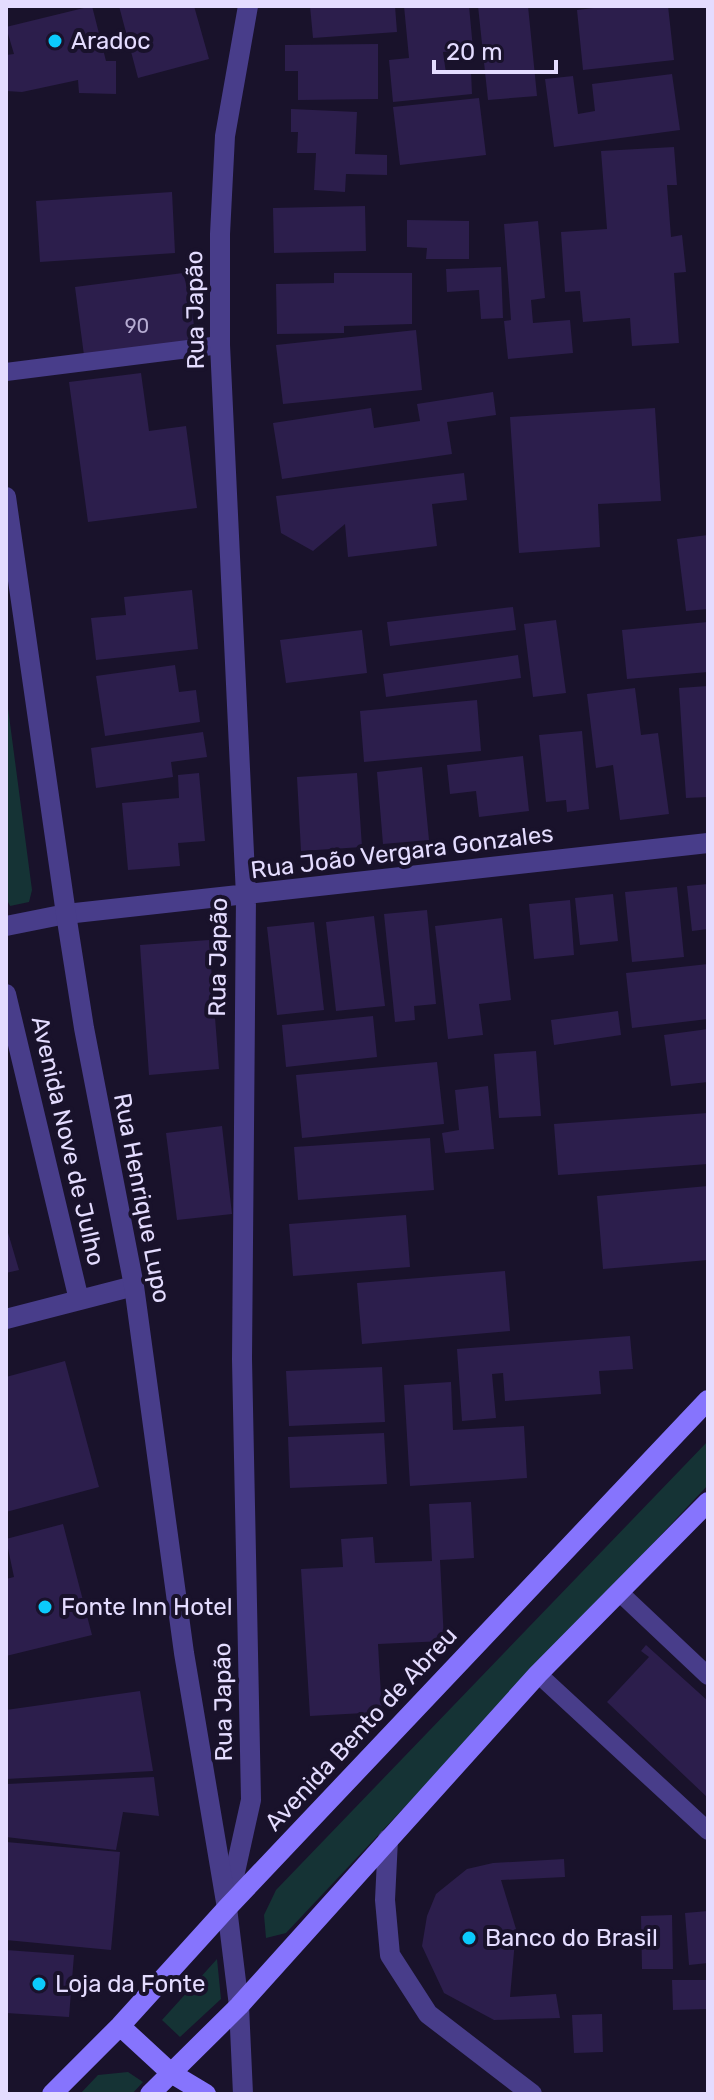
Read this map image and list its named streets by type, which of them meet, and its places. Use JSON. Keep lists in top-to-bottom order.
{
  "streets": {
    "main road": ["Avenida Bento de Abreu"],
    "street": [
      "Rua Japão",
      "Rua João Vergara Gonzales",
      "Avenida Nove de Julho",
      "Rua Henrique Lupo"
    ]
  },
  "crossings": [
    ["Rua Japão", "Rua João Vergara Gonzales"],
    ["Rua Japão", "Rua Henrique Lupo"],
    ["Rua Japão", "Avenida Bento de Abreu"],
    ["Rua João Vergara Gonzales", "Rua Henrique Lupo"],
    ["Rua Henrique Lupo", "Avenida Bento de Abreu"]
  ],
  "places": [
    "Aradoc",
    "Fonte Inn Hotel",
    "Banco do Brasil",
    "Loja da Fonte"
  ],
  "house_numbers": ["90"],
  "scale_bar": "20 m"
}
